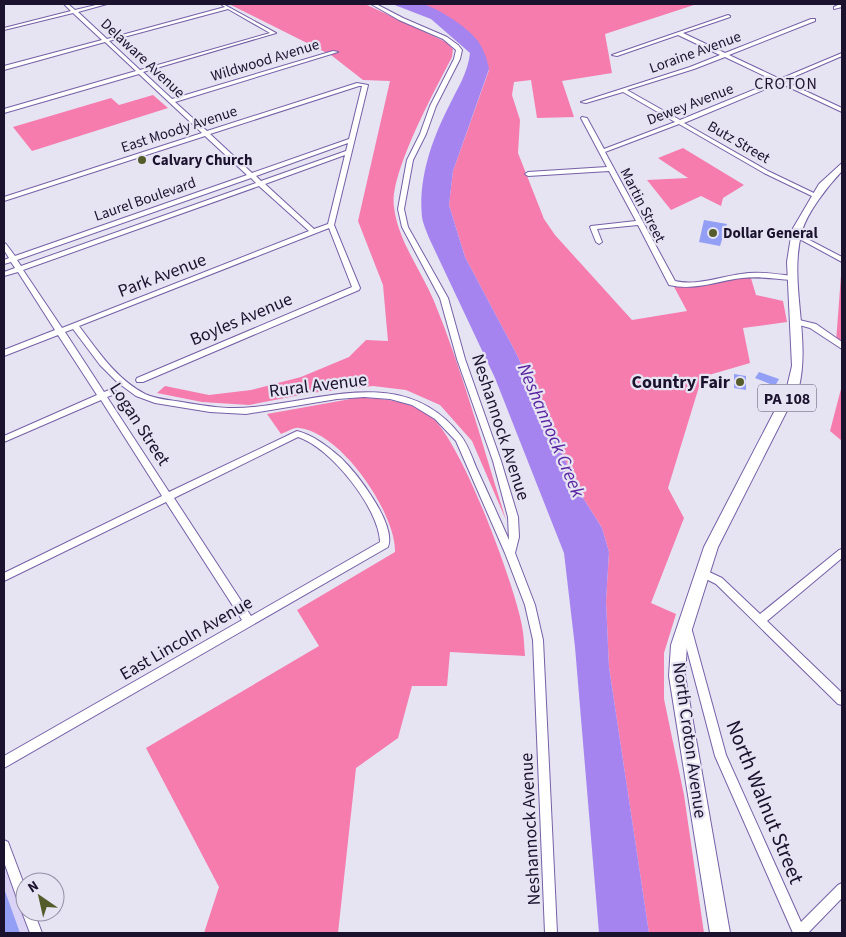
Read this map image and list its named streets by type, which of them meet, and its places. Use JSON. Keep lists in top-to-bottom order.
{
  "streets": {
    "main road": ["PA 108", "North Croton Avenue"],
    "street": [
      "Loraine Avenue",
      "Delaware Avenue",
      "Wildwood Avenue",
      "Dewey Avenue",
      "East Moody Avenue",
      "Butz Street",
      "Laurel Boulevard",
      "Martin Street",
      "Park Avenue",
      "Boyles Avenue",
      "Rural Avenue",
      "Logan Street",
      "Neshannock Avenue",
      "East Lincoln Avenue",
      "North Walnut Street"
    ]
  },
  "crossings": [
    ["Loraine Avenue", "Butz Street"],
    ["Delaware Avenue", "Wildwood Avenue"],
    ["Delaware Avenue", "East Moody Avenue"],
    ["Delaware Avenue", "Laurel Boulevard"],
    ["Delaware Avenue", "Park Avenue"],
    ["Dewey Avenue", "Butz Street"],
    ["Dewey Avenue", "Martin Street"],
    ["East Moody Avenue", "Laurel Boulevard"],
    ["Butz Street", "North Croton Avenue"],
    ["Laurel Boulevard", "Logan Street"],
    ["Martin Street", "North Croton Avenue"],
    ["Park Avenue", "Boyles Avenue"],
    ["Park Avenue", "Rural Avenue"],
    ["Park Avenue", "Logan Street"],
    ["Rural Avenue", "Neshannock Avenue"],
    ["Logan Street", "East Lincoln Avenue"],
    ["North Croton Avenue", "North Walnut Street"]
  ],
  "districts": ["CROTON"],
  "water": ["Neshannock Creek"],
  "places": ["Calvary Church", "Dollar General", "Country Fair"],
  "north": "top left"
}
